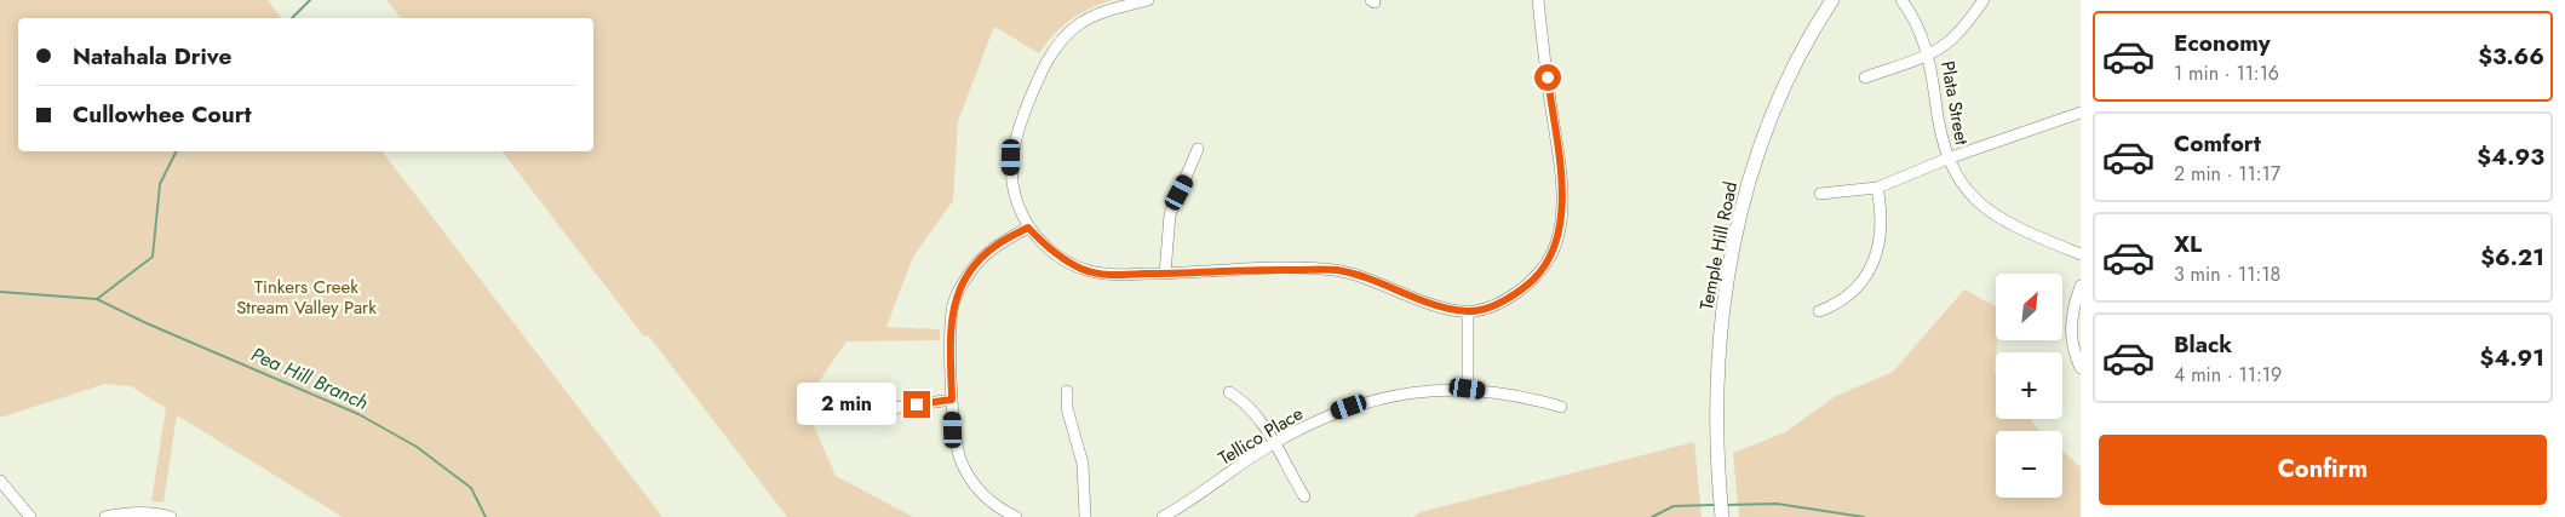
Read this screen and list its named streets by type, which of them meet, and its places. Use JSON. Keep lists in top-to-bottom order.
{
  "streets": {
    "main road": ["Temple Hill Road"],
    "street": ["Plata Street", "Tellico Place"]
  },
  "water": ["Pea Hill Branch"],
  "parks": ["Tinkers Creek Stream Valley Park"],
  "north": "top right",
  "page": {
    "list": [
      {
        "name": "Economy",
        "note": "1 min · 11:16",
        "value": "$3.66"
      },
      {
        "name": "Comfort",
        "note": "2 min · 11:17",
        "value": "$4.93"
      },
      {
        "name": "XL",
        "note": "3 min · 11:18",
        "value": "$6.21"
      },
      {
        "name": "Black",
        "note": "4 min · 11:19",
        "value": "$4.91"
      }
    ],
    "banner": ["Natahala Drive", "Cullowhee Court"],
    "map_buttons": ["+", "−"],
    "bubble": "2 min",
    "buttons": "Confirm"
  }
}
